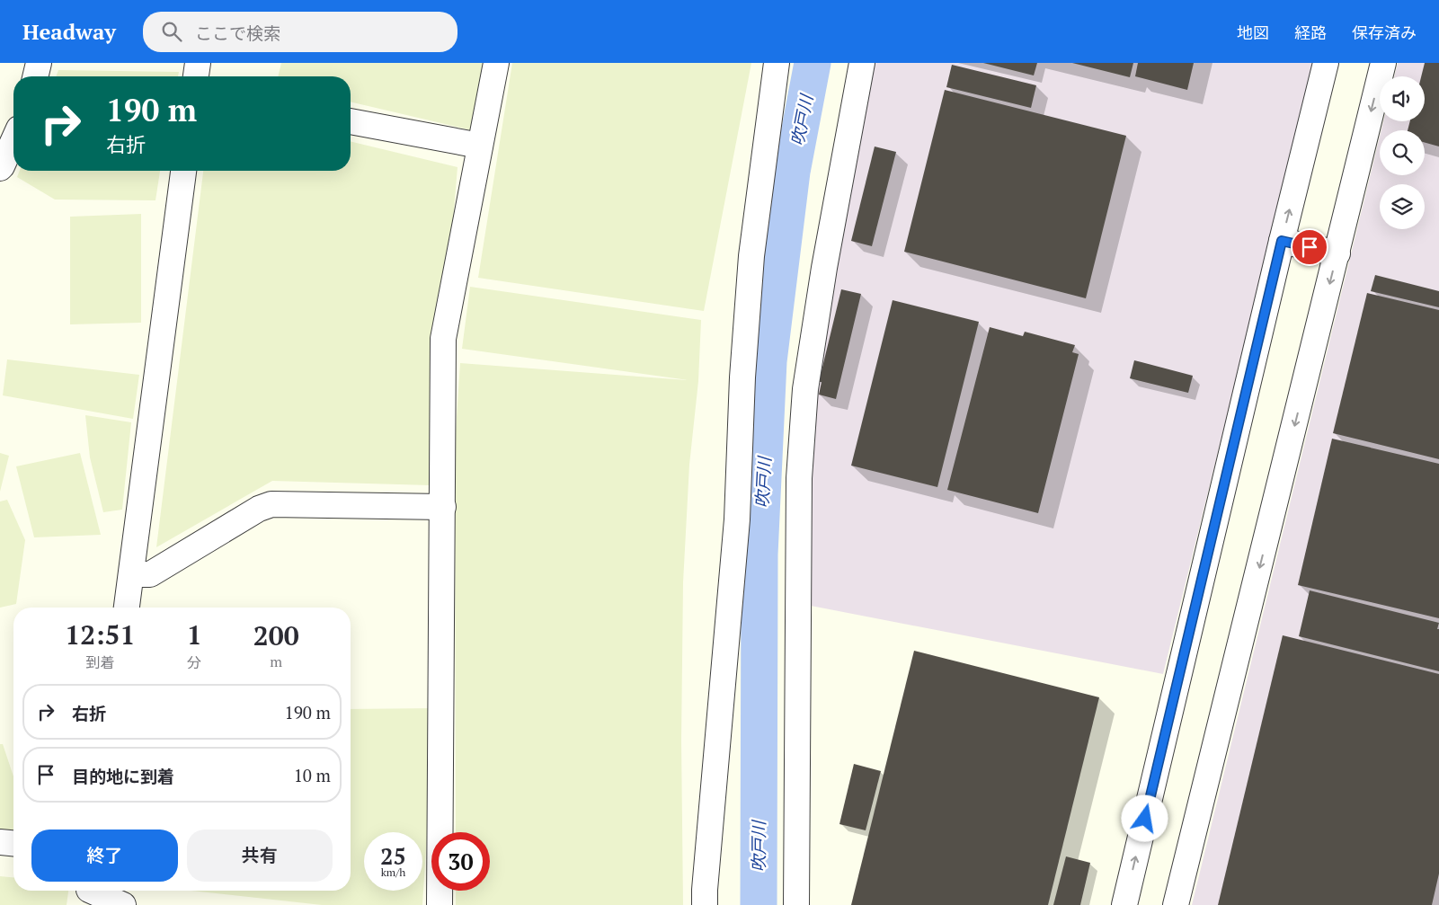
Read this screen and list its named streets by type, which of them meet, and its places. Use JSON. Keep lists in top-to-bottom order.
{
  "water": ["吹戸川"],
  "page": {
    "header": "Headway",
    "search": "ここで検索",
    "nav": ["地図", "経路", "保存済み"],
    "turn": ["190 m", "右折"],
    "eta": [
      "12:51",
      "到着",
      "1",
      "分",
      "200",
      "m"
    ],
    "list": [
      {
        "name": "右折",
        "value": "190 m"
      },
      {
        "name": "目的地に到着",
        "value": "10 m"
      }
    ],
    "buttons": ["終了", "共有"],
    "speed": "25 km/h",
    "limit": "30"
  }
}
